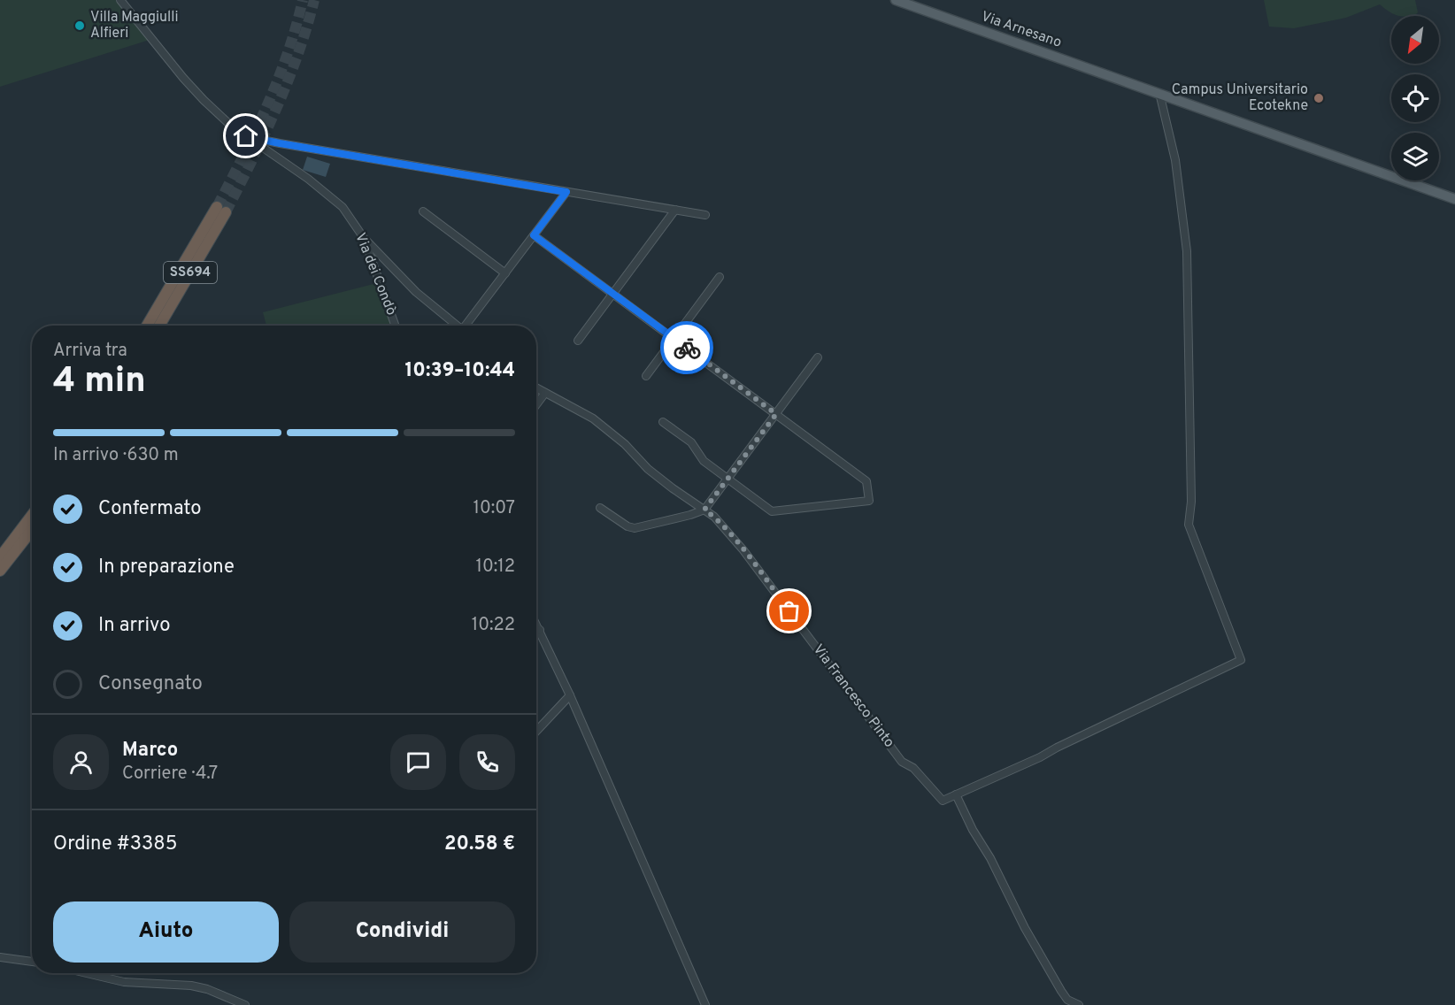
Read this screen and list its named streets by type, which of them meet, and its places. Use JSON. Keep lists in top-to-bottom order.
{
  "streets": {
    "highway": ["SS694"],
    "main road": ["Via Arnesano"],
    "street": ["Via dei Condò", "Via Francesco Pinto"]
  },
  "places": ["Villa Maggiulli Alfieri", "Campus Universitario Ecotekne"],
  "north": "bottom left",
  "page": {
    "heading": ["4 min", "Arriva tra", "10:39–10:44"],
    "panel": [
      "Marco",
      "Corriere · 4.7",
      "Ordine #3385",
      "20.58 €"
    ],
    "bar": "In arrivo · 630 m",
    "list": [
      ["Confermato", "10:07"],
      ["In preparazione", "10:12"],
      ["In arrivo", "10:22"],
      "Consegnato"
    ],
    "buttons": ["Aiuto", "Condividi"]
  }
}
